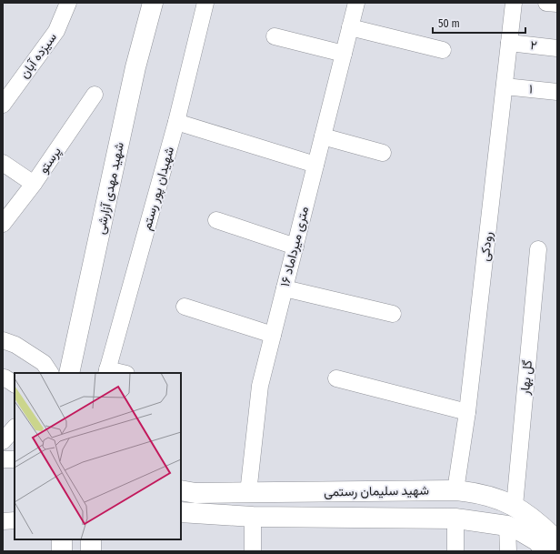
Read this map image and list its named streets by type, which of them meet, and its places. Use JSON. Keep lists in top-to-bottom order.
{
  "streets": {
    "main road": ["شهید مهدی آزارشی", "شهید سلیمان رستمی"],
    "street": [
      "۲",
      "سیزده آبان",
      "۱",
      "پرستو",
      "شهیدان پور رستم",
      "۱۶ متری میرداماد",
      "رودکی",
      "گل بهار"
    ]
  },
  "crossings": [
    ["۲", "رودکی"],
    ["۱", "رودکی"],
    ["۱۶ متری میرداماد", "شهید سلیمان رستمی"],
    ["رودکی", "شهید سلیمان رستمی"],
    ["گل بهار", "شهید سلیمان رستمی"]
  ],
  "scale_bar": "50 m"
}
